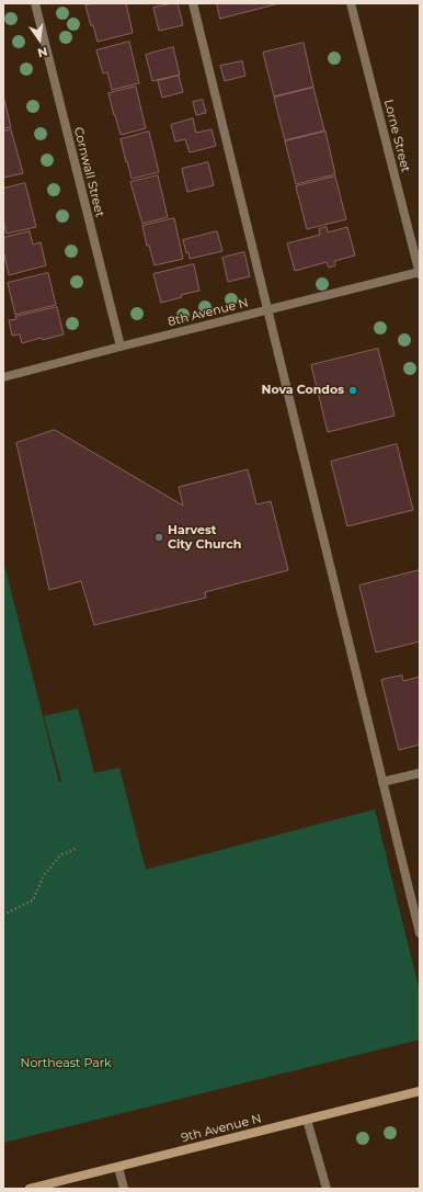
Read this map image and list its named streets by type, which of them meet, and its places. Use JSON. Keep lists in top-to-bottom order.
{
  "streets": {
    "main road": ["9th Avenue N"],
    "street": ["Lorne Street", "Cornwall Street", "8th Avenue N"]
  },
  "crossings": [
    ["Lorne Street", "8th Avenue N"],
    ["Cornwall Street", "8th Avenue N"]
  ],
  "parks": ["Northeast Park"],
  "places": ["Nova Condos", "Harvest City Church"],
  "north": "bottom"
}
